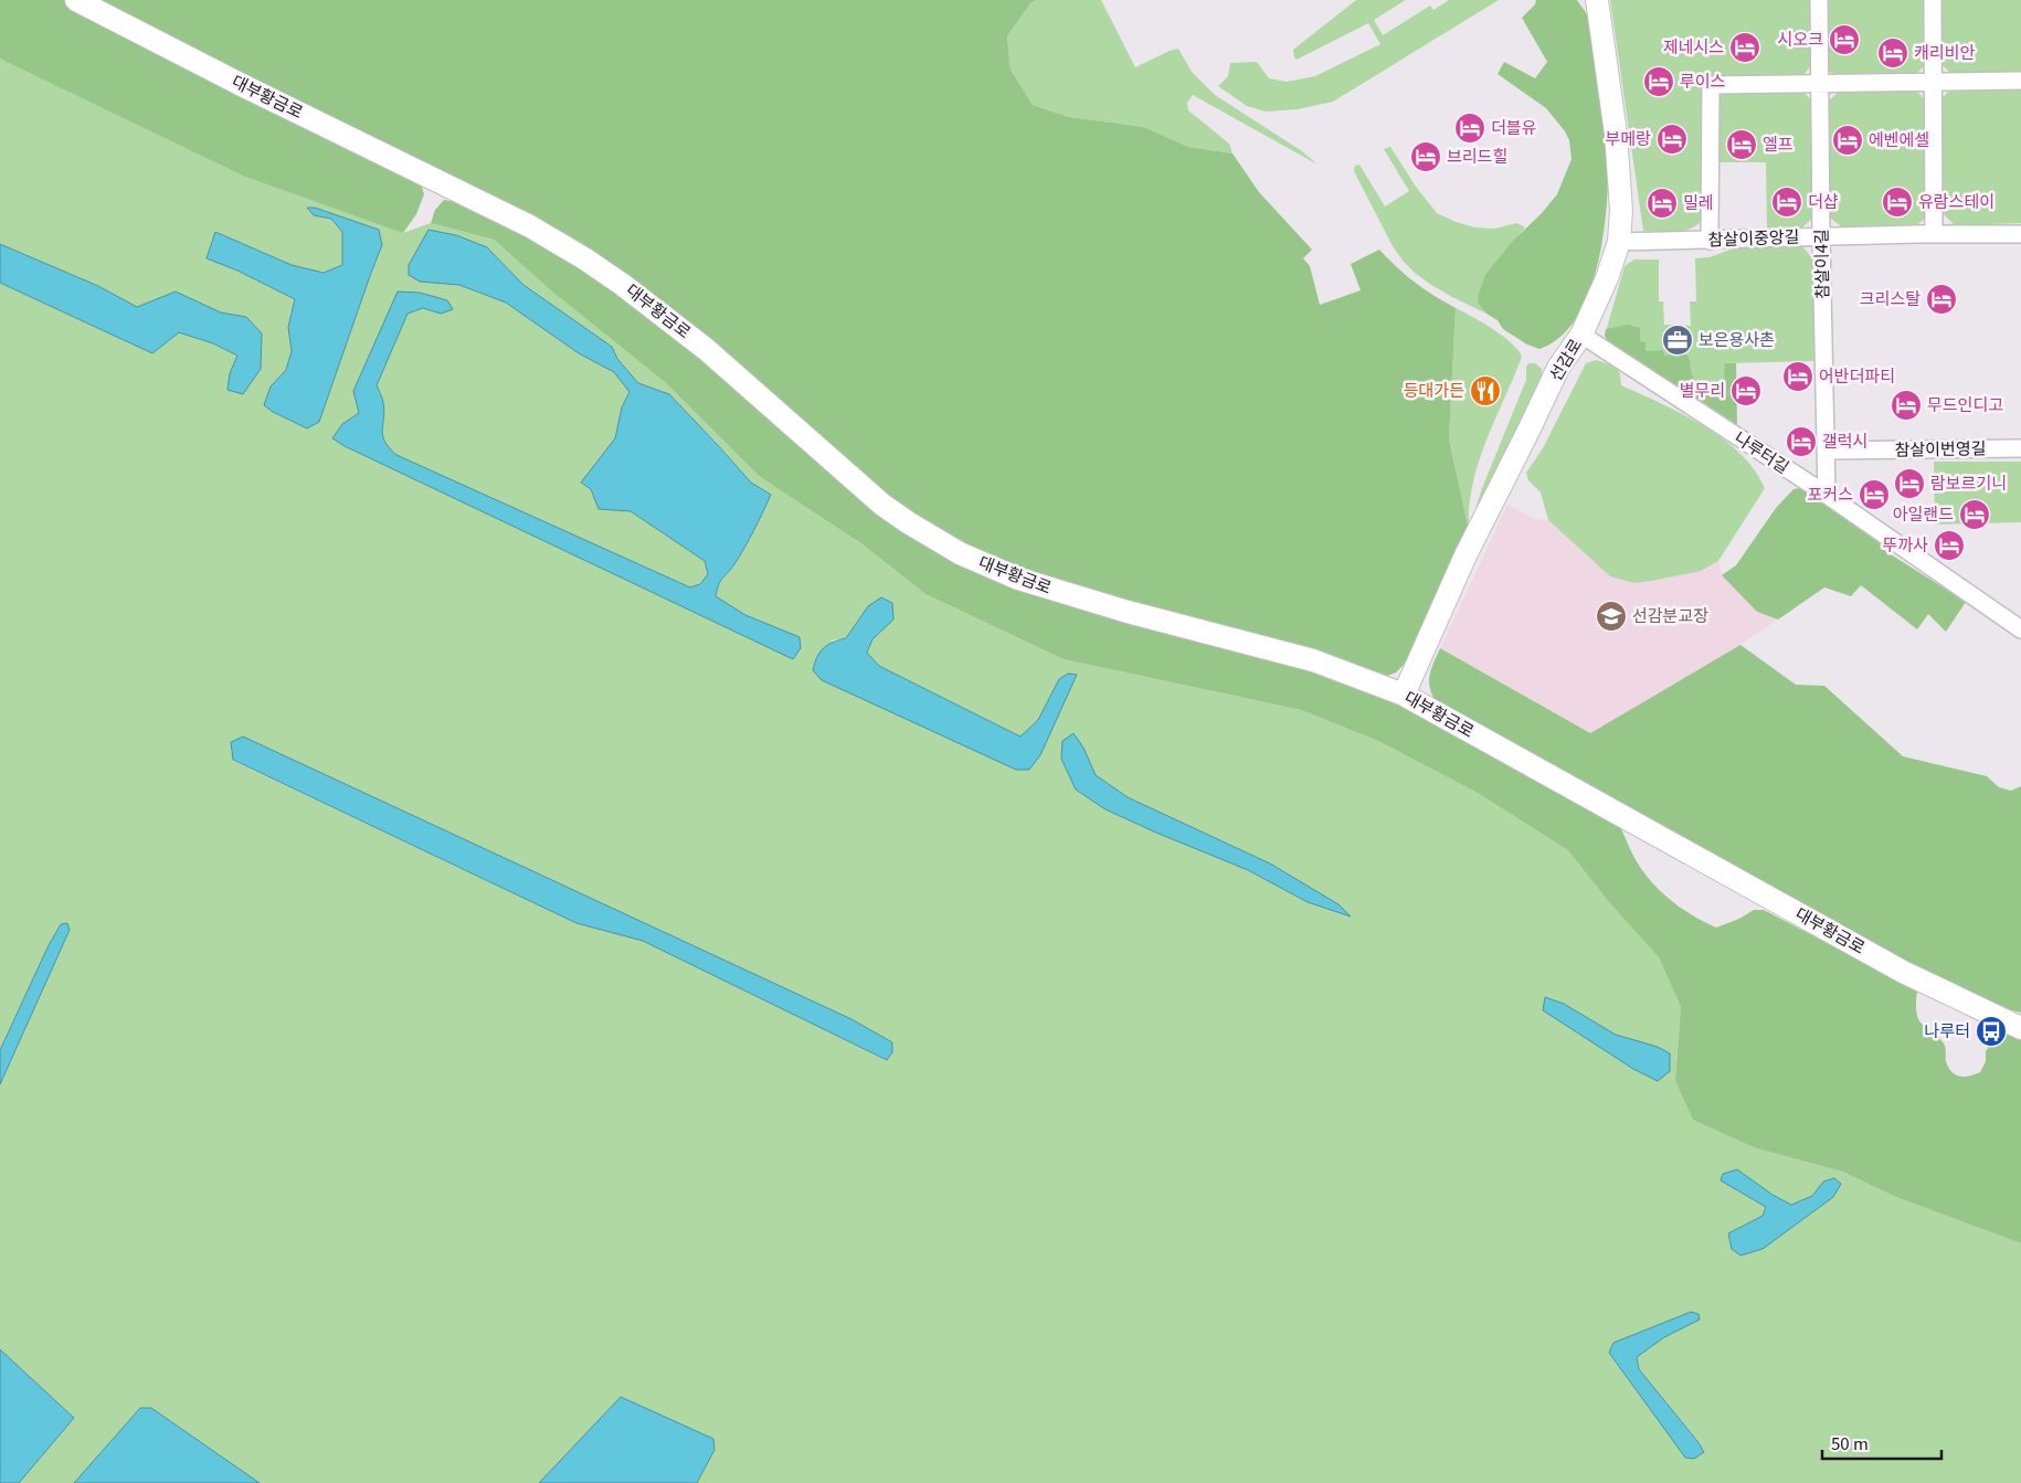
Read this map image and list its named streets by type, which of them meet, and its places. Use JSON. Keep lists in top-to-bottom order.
{
  "streets": {
    "main road": ["대부황금로", "선감로"],
    "street": [
      "참살이중앙길",
      "참살이4길",
      "참살이번영길",
      "나루터길"
    ]
  },
  "crossings": [
    ["대부황금로", "선감로"],
    ["참살이중앙길", "참살이4길"],
    ["참살이중앙길", "선감로"],
    ["참살이4길", "참살이번영길"],
    ["참살이4길", "나루터길"],
    ["선감로", "나루터길"]
  ],
  "places": {
    "hotel": [
      "시오크",
      "제네시스",
      "캐리비안",
      "루이스",
      "더블유",
      "부메랑",
      "에벤에셀",
      "엘프",
      "브리드힐",
      "더샵",
      "유람스테이",
      "밀레",
      "크리스탈",
      "어반더파티",
      "별무리",
      "무드인디고",
      "갤럭시",
      "람보르기니",
      "포커스",
      "아일랜드",
      "뚜까사"
    ],
    "office": ["보은용사촌"],
    "restaurant": ["등대가든"],
    "school or university": ["선감분교장"],
    "bus stop": ["나루터"]
  },
  "scale_bar": "50 m"
}
